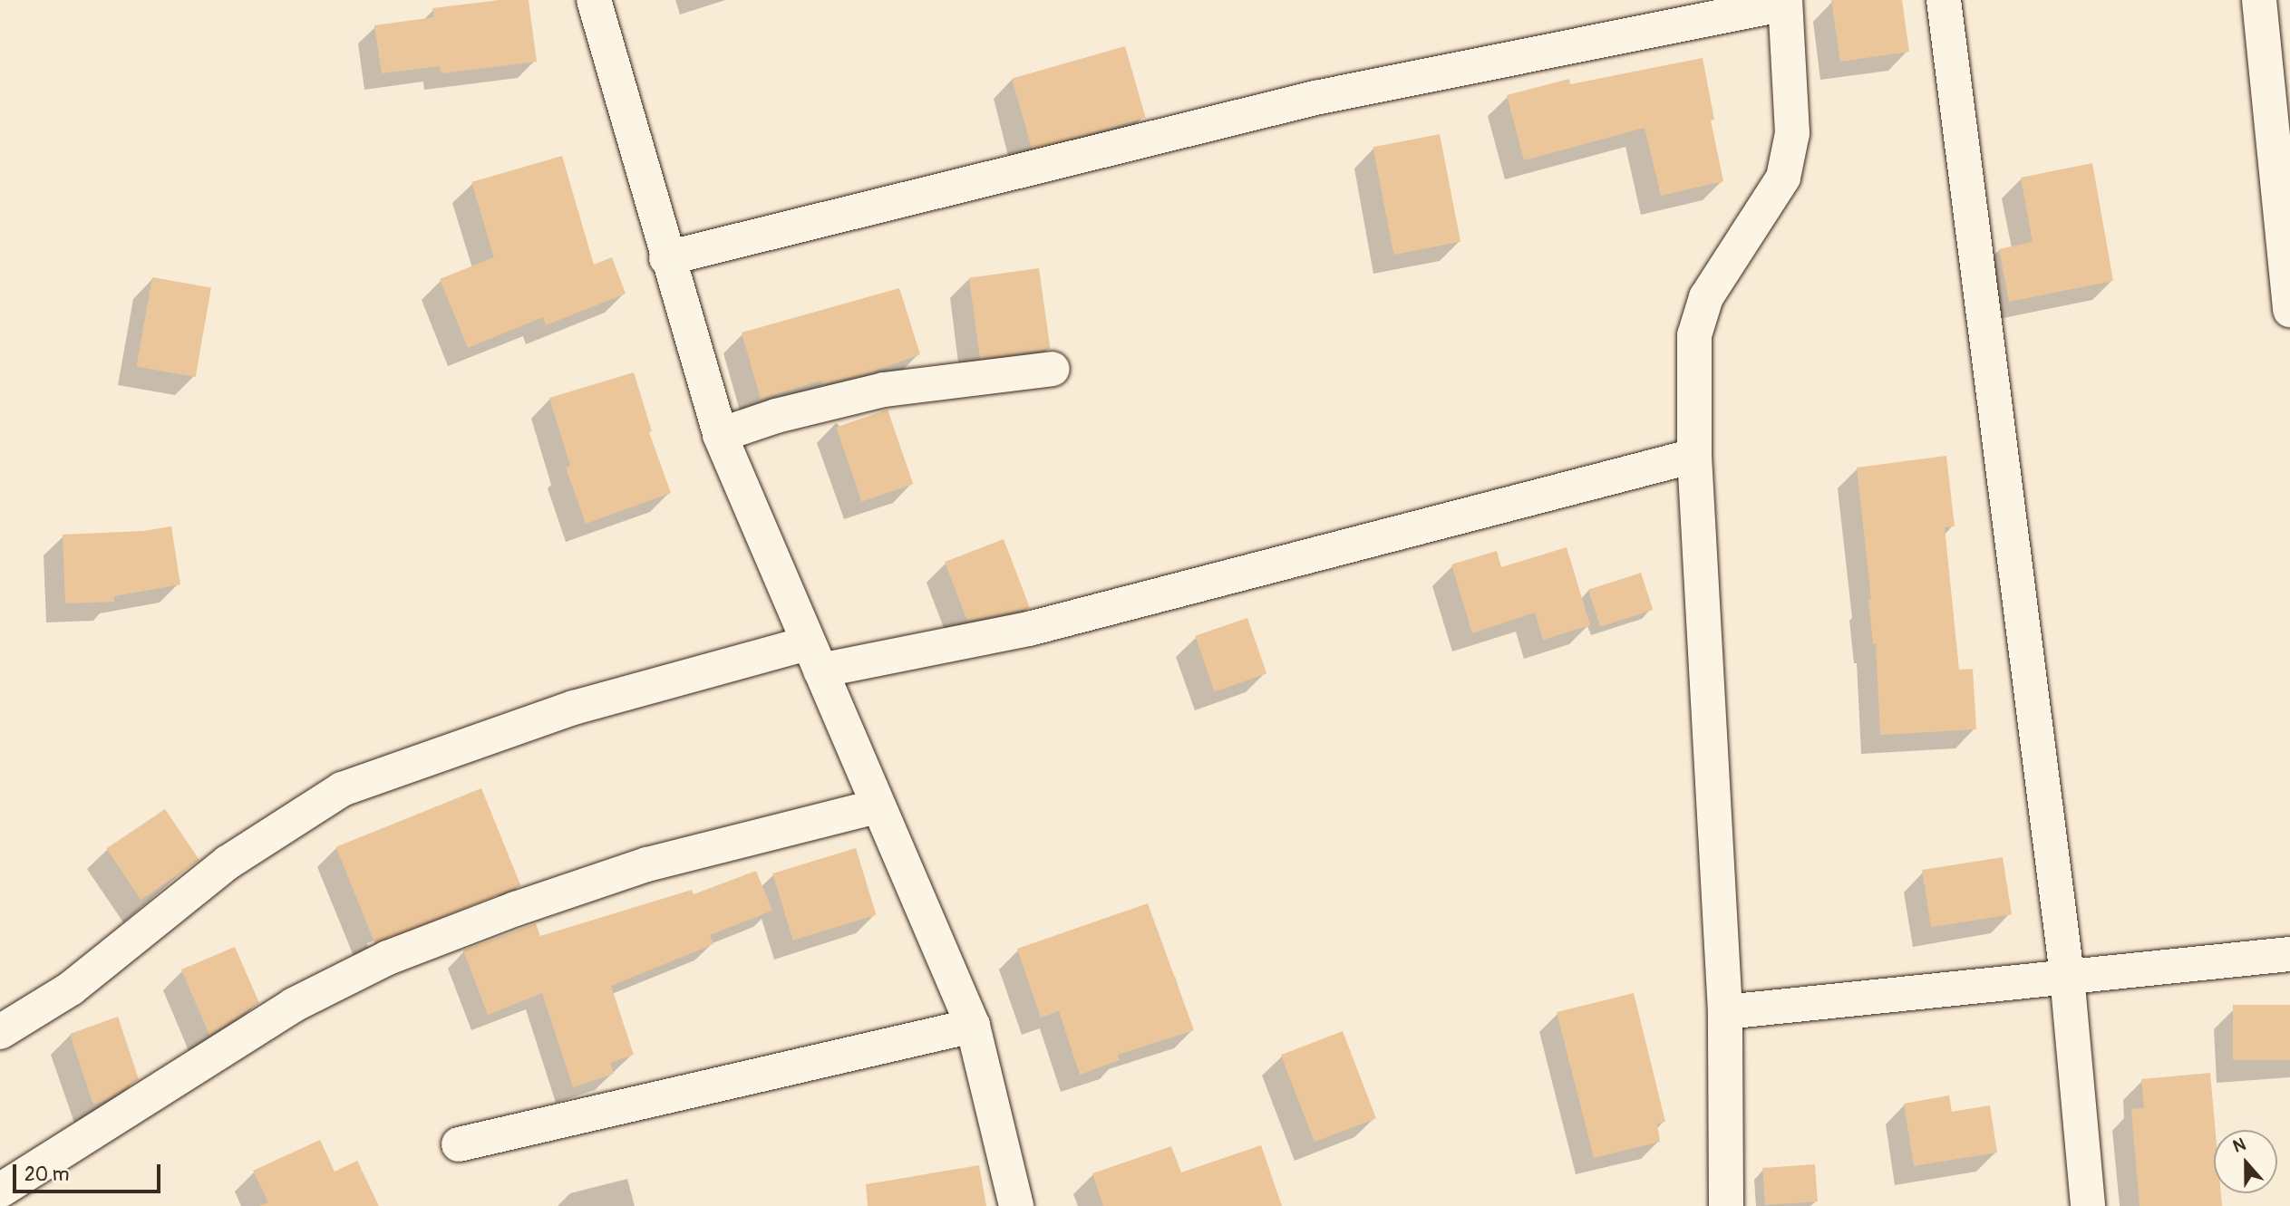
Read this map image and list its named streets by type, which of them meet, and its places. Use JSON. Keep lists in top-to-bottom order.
{
  "scale_bar": "20 m",
  "north": "top"
}
